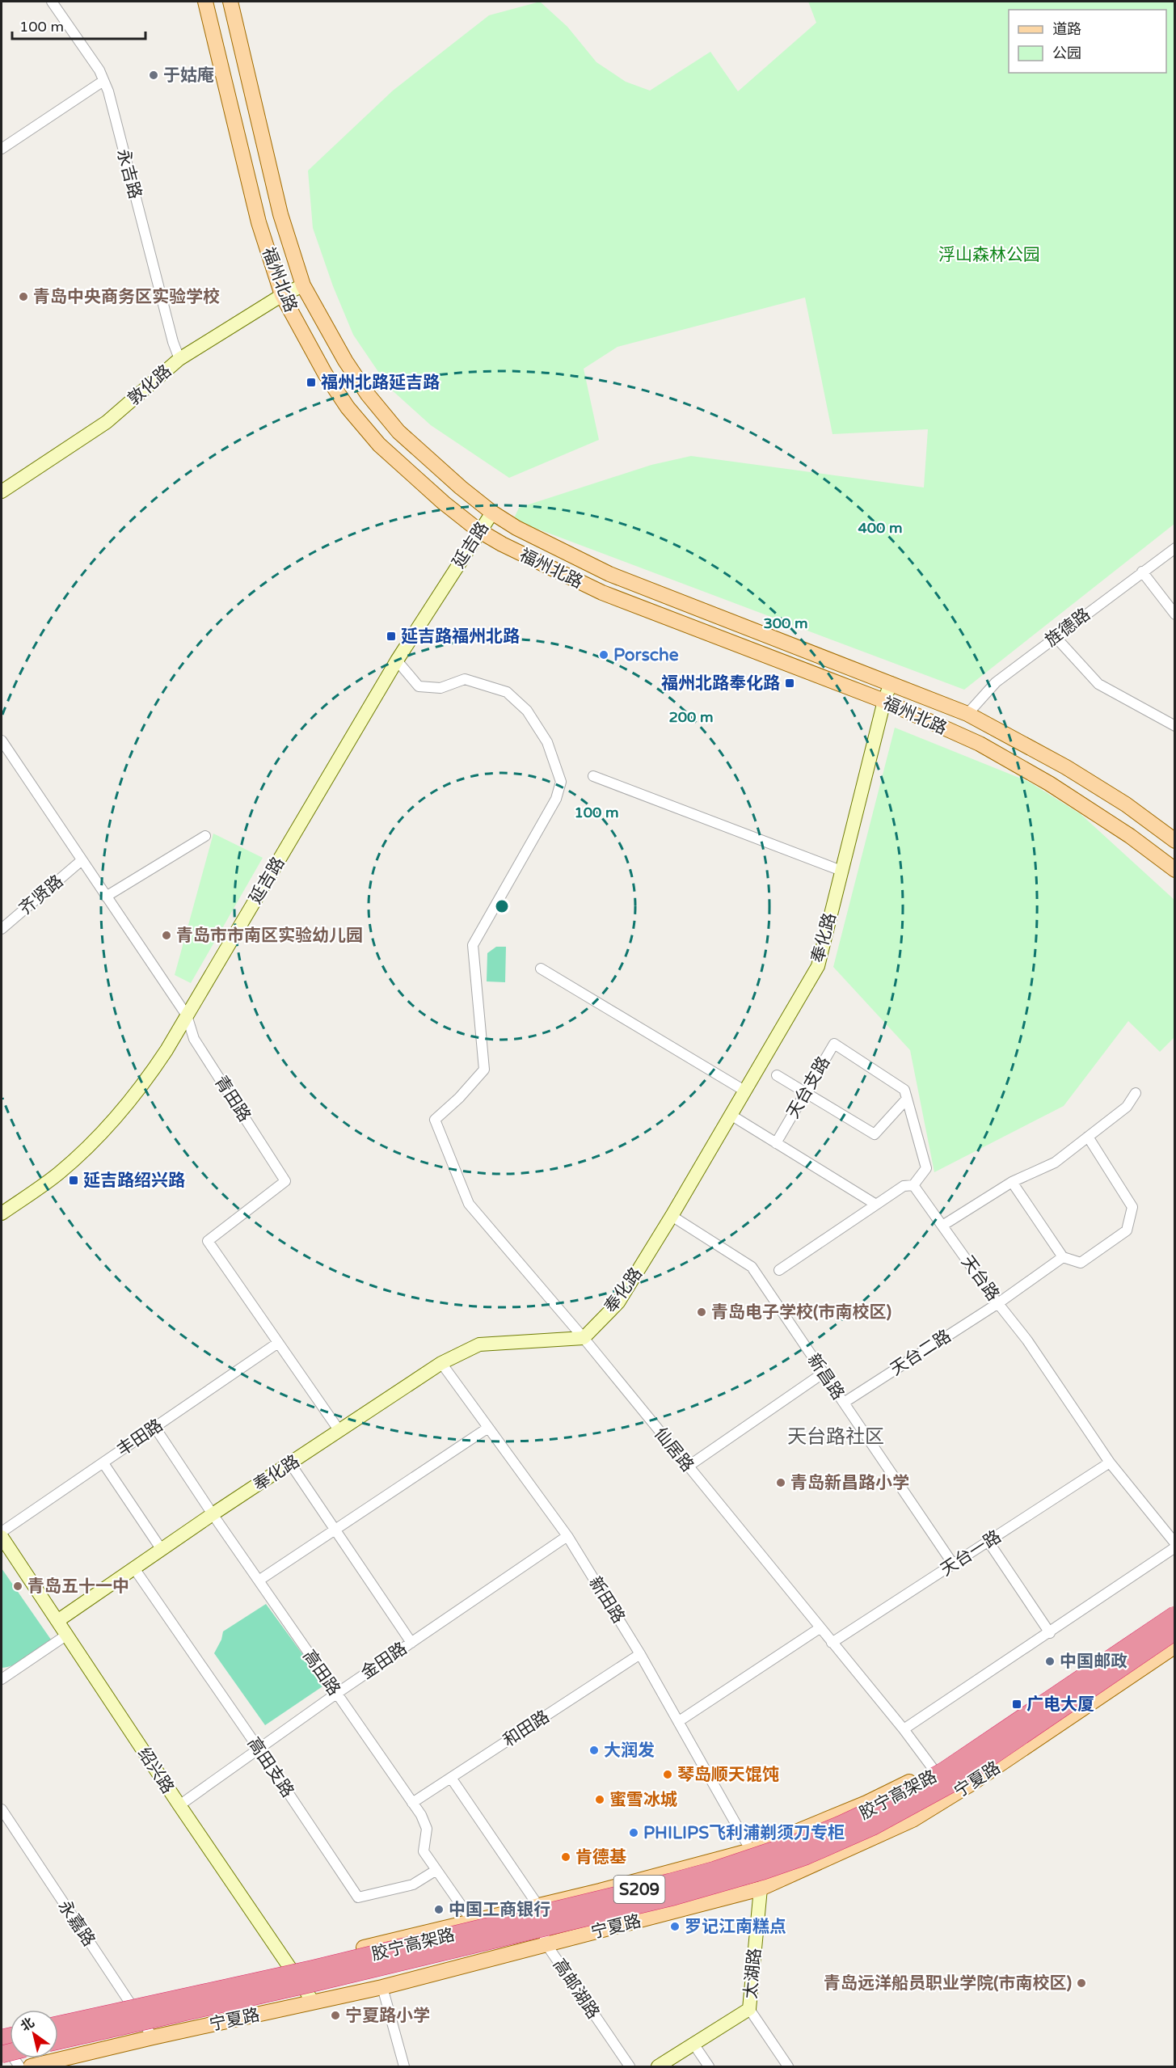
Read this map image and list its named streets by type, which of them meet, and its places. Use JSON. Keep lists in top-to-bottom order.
{
  "streets": {
    "highway": ["胶宁高架路", "S209"],
    "main road": ["福州北路", "宁夏路"],
    "street": [
      "永吉路",
      "敦化路",
      "延吉路",
      "旌德路",
      "齐贤路",
      "奉化路",
      "天台支路",
      "青田路",
      "天台路",
      "天台二路",
      "新昌路",
      "丰田路",
      "仙居路",
      "天台一路",
      "新田路",
      "金田路",
      "高田路",
      "和田路",
      "高田支路",
      "绍兴路",
      "永嘉路",
      "太湖路",
      "高邮湖路"
    ]
  },
  "crossings": [
    ["永吉路", "敦化路"],
    ["福州北路", "敦化路"],
    ["福州北路", "延吉路"],
    ["福州北路", "旌德路"],
    ["福州北路", "奉化路"],
    ["延吉路", "青田路"],
    ["延吉路", "仙居路"],
    ["齐贤路", "青田路"],
    ["奉化路", "青田路"],
    ["奉化路", "新昌路"],
    ["奉化路", "仙居路"],
    ["奉化路", "新田路"],
    ["奉化路", "高田路"],
    ["奉化路", "高田支路"],
    ["奉化路", "绍兴路"],
    ["天台支路", "天台路"],
    ["青田路", "丰田路"],
    ["天台路", "天台二路"],
    ["天台路", "天台一路"],
    ["天台二路", "新昌路"],
    ["新昌路", "天台一路"],
    ["丰田路", "高田路"],
    ["仙居路", "天台一路"],
    ["仙居路", "宁夏路"],
    ["新田路", "金田路"],
    ["新田路", "和田路"],
    ["新田路", "宁夏路"],
    ["新田路", "太湖路"],
    ["金田路", "高田路"],
    ["金田路", "高田支路"],
    ["金田路", "绍兴路"],
    ["高田路", "和田路"],
    ["高田路", "高田支路"],
    ["高田路", "宁夏路"],
    ["绍兴路", "宁夏路"],
    ["宁夏路", "永嘉路"],
    ["宁夏路", "太湖路"],
    ["宁夏路", "高邮湖路"]
  ],
  "districts": ["天台路社区"],
  "parks": ["浮山森林公园"],
  "places": {
    "other": [
      "于姑庵",
      "青岛中央商务区实验学校",
      "Porsche",
      "青岛市市南区实验幼儿园",
      "青岛电子学校(市南校区)",
      "青岛新昌路小学",
      "青岛五十一中",
      "中国邮政",
      "大润发",
      "琴岛顺天馄饨",
      "蜜雪冰城",
      "PHILIPS飞利浦剃须刀专柜",
      "肯德基",
      "中国工商银行",
      "罗记江南糕点",
      "青岛远洋船员职业学院(市南校区)",
      "宁夏路小学"
    ],
    "transit": [
      "福州北路延吉路",
      "延吉路福州北路",
      "福州北路奉化路",
      "延吉路绍兴路",
      "广电大厦"
    ]
  },
  "legend": ["道路", "公园"],
  "scale_bar": "100 m",
  "north": "top left",
  "rings": [
    "400 m",
    "300 m",
    "200 m",
    "100 m"
  ]
}
